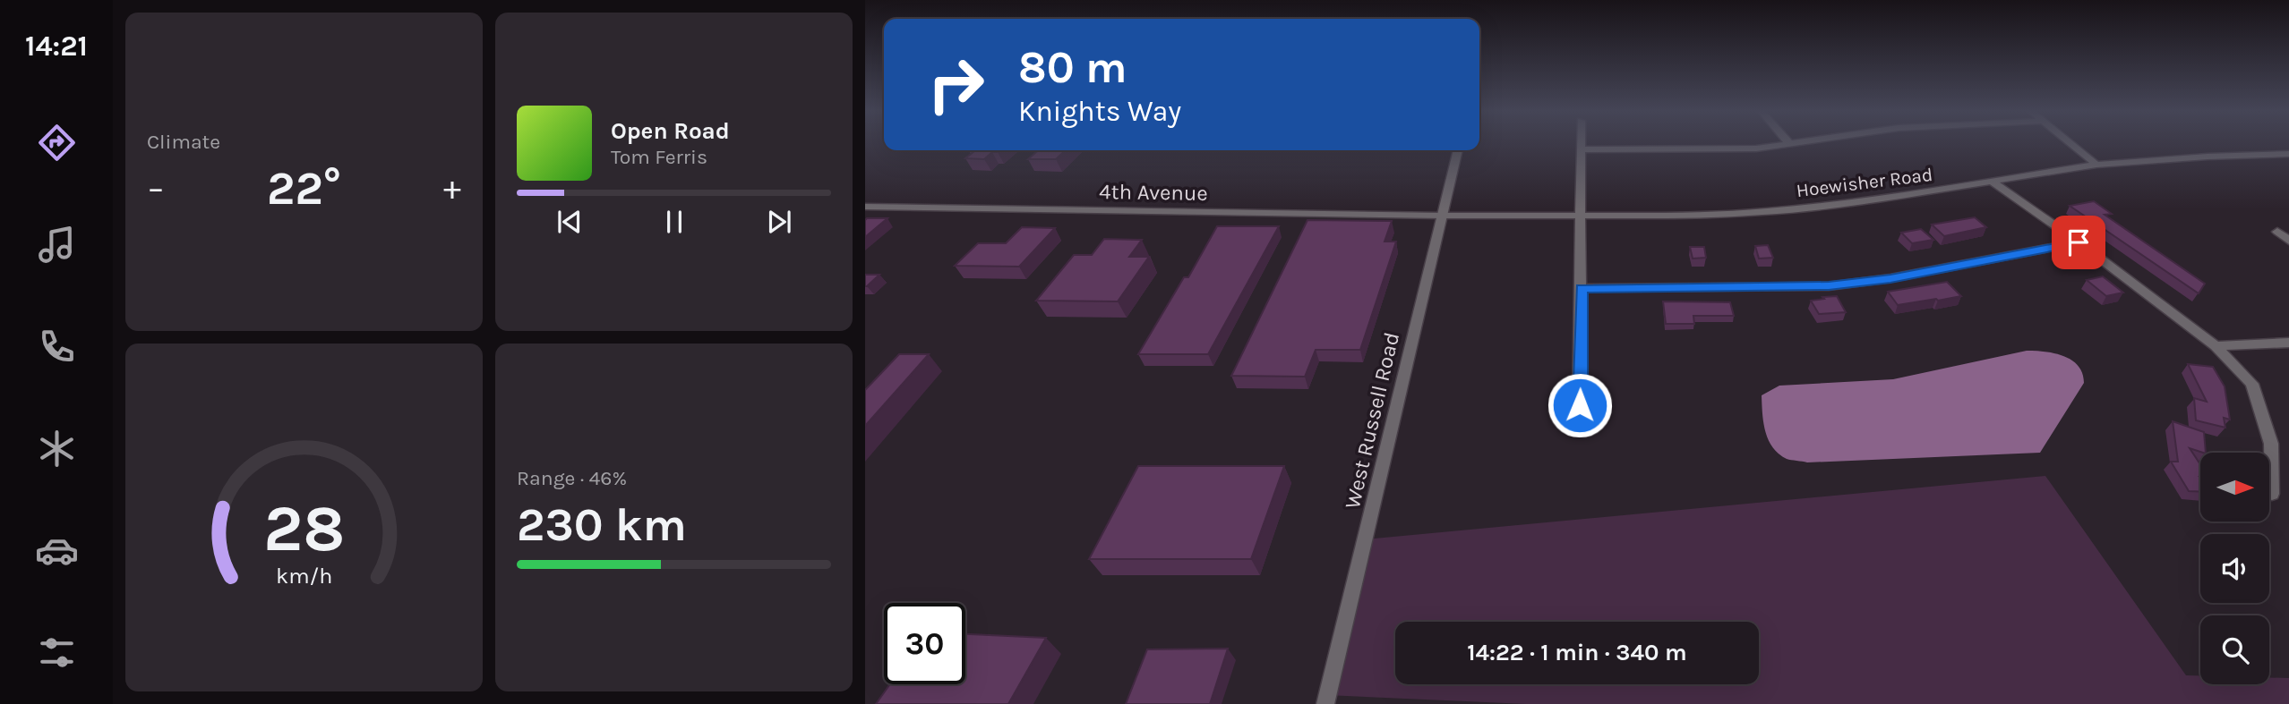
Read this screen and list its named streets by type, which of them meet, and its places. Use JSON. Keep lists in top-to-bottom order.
{
  "streets": {
    "street": ["Hoewisher Road", "4th Avenue", "West Russell Road"]
  },
  "crossings": [
    ["Hoewisher Road", "4th Avenue"],
    ["Hoewisher Road", "West Russell Road"],
    ["4th Avenue", "West Russell Road"]
  ],
  "north": "right",
  "page": {
    "tabs": "14:21",
    "tile": [
      "Climate",
      ["Range · 46%", "230 km"]
    ],
    "turn": ["80 m", "Knights Way"],
    "song": ["Open Road", "Tom Ferris"],
    "heat": ["−", "22°", "+"],
    "limit": "30",
    "trip": "14:22 · 1 min · 340 m",
    "gauge": ["28", "km/h"]
  }
}
